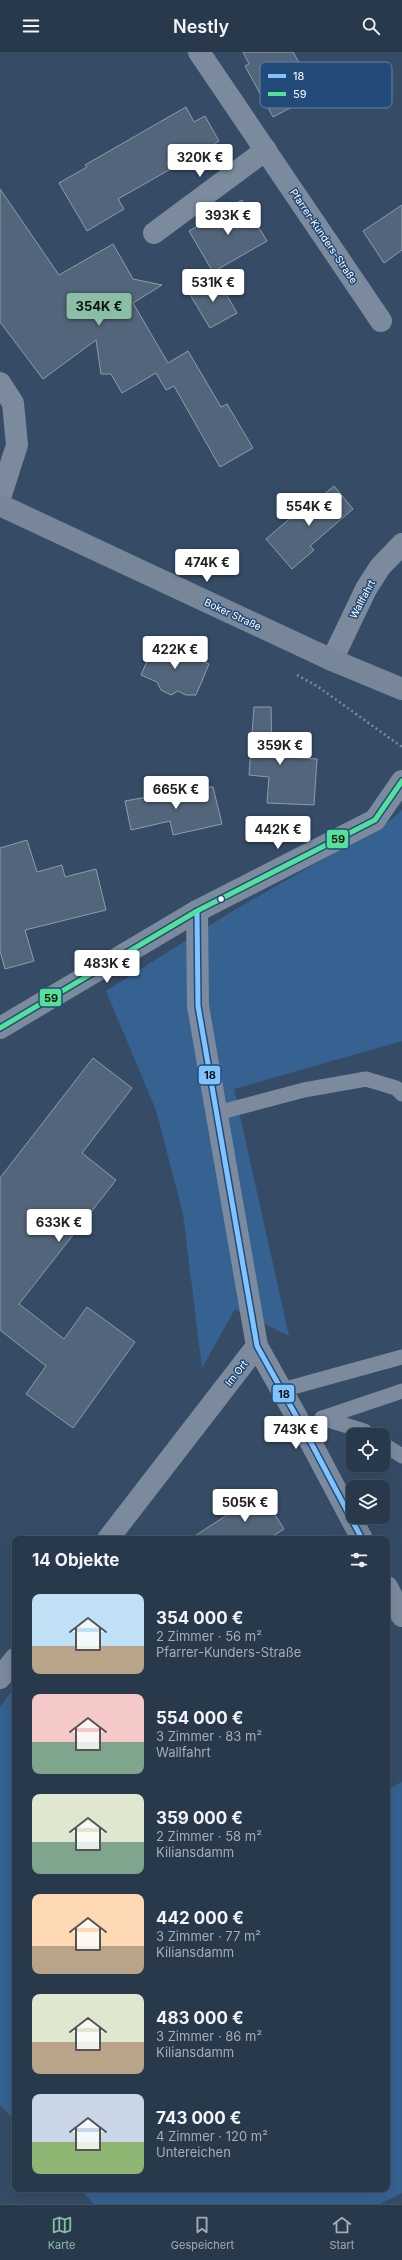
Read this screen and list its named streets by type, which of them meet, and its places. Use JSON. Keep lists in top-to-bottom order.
{
  "streets": {
    "main road": ["Boker Straße"],
    "street": ["Pfarrer-Kunders-Straße", "Wallfahrt", "Im Ort"]
  },
  "crossings": [
    ["Wallfahrt", "Boker Straße"]
  ],
  "lines": ["transit line 59", "transit line 18"],
  "legend": ["18", "59"],
  "page": {
    "header": "Nestly",
    "price": [
      "320K €",
      "393K €",
      "531K €",
      "354K €",
      "554K €",
      "474K €",
      "422K €",
      "359K €",
      "665K €",
      "442K €",
      "483K €",
      "633K €",
      "743K €",
      "505K €"
    ],
    "heading": "14 Objekte",
    "list": [
      {
        "name": "354 000 €",
        "note": "2 Zimmer · 56 m² · Pfarrer-Kunders-Straße"
      },
      {
        "name": "554 000 €",
        "note": "3 Zimmer · 83 m² · Wallfahrt"
      },
      {
        "name": "359 000 €",
        "note": "2 Zimmer · 58 m² · Kiliansdamm"
      },
      {
        "name": "442 000 €",
        "note": "3 Zimmer · 77 m² · Kiliansdamm"
      },
      {
        "name": "483 000 €",
        "note": "3 Zimmer · 86 m² · Kiliansdamm"
      },
      {
        "name": "743 000 €",
        "note": "4 Zimmer · 120 m² · Untereichen"
      }
    ],
    "tabs": ["Karte", "Gespeichert", "Start"]
  }
}
